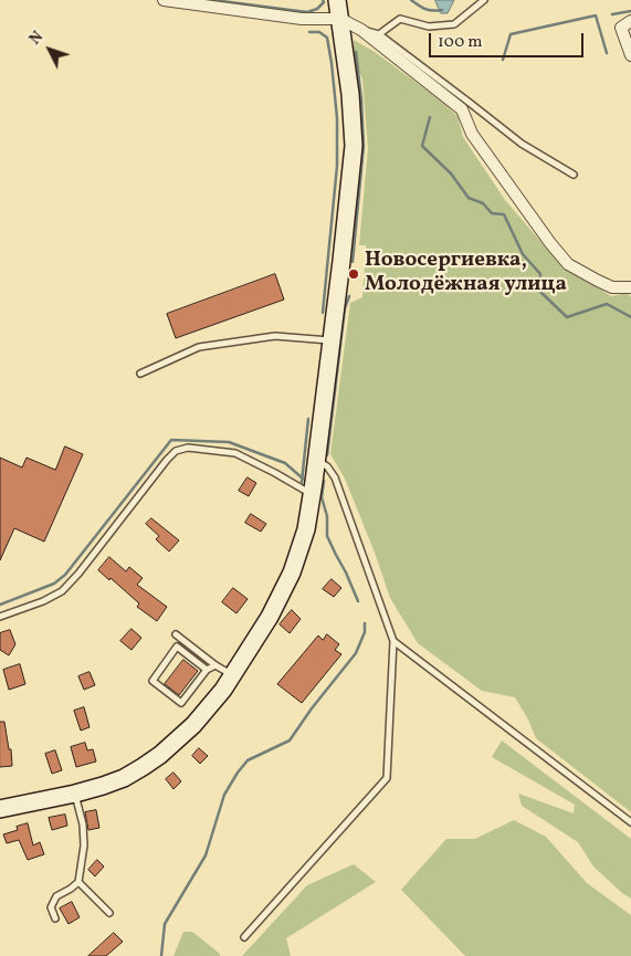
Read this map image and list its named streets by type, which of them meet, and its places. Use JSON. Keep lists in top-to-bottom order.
{
  "places": ["Новосергиевка, Молодёжная улица"],
  "scale_bar": "100 m",
  "north": "top left"
}
